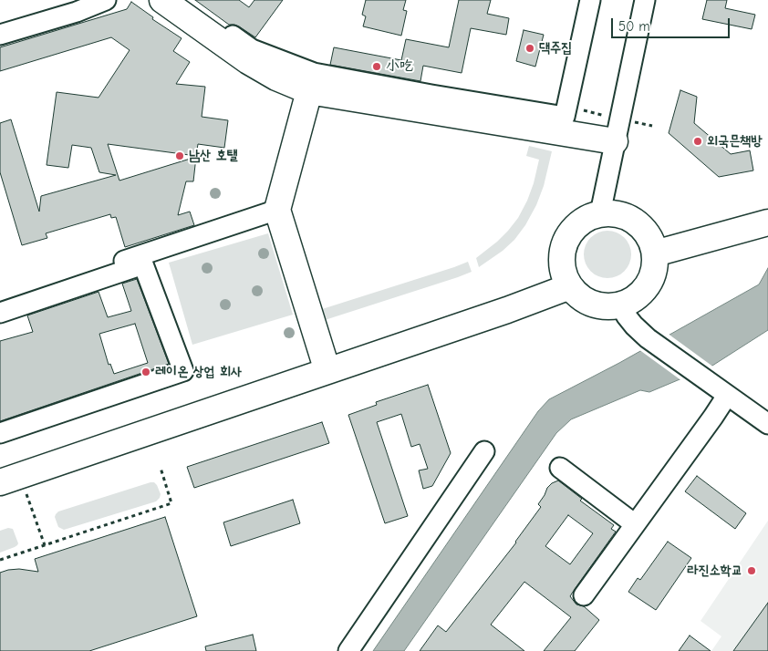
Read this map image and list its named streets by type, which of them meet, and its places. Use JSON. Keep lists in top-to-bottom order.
{
  "places": [
    "댁주집",
    "小吃",
    "외국믄책방",
    "남산 호탤",
    "레이온 상업 회사",
    "라진소학교"
  ],
  "scale_bar": "50 m"
}
